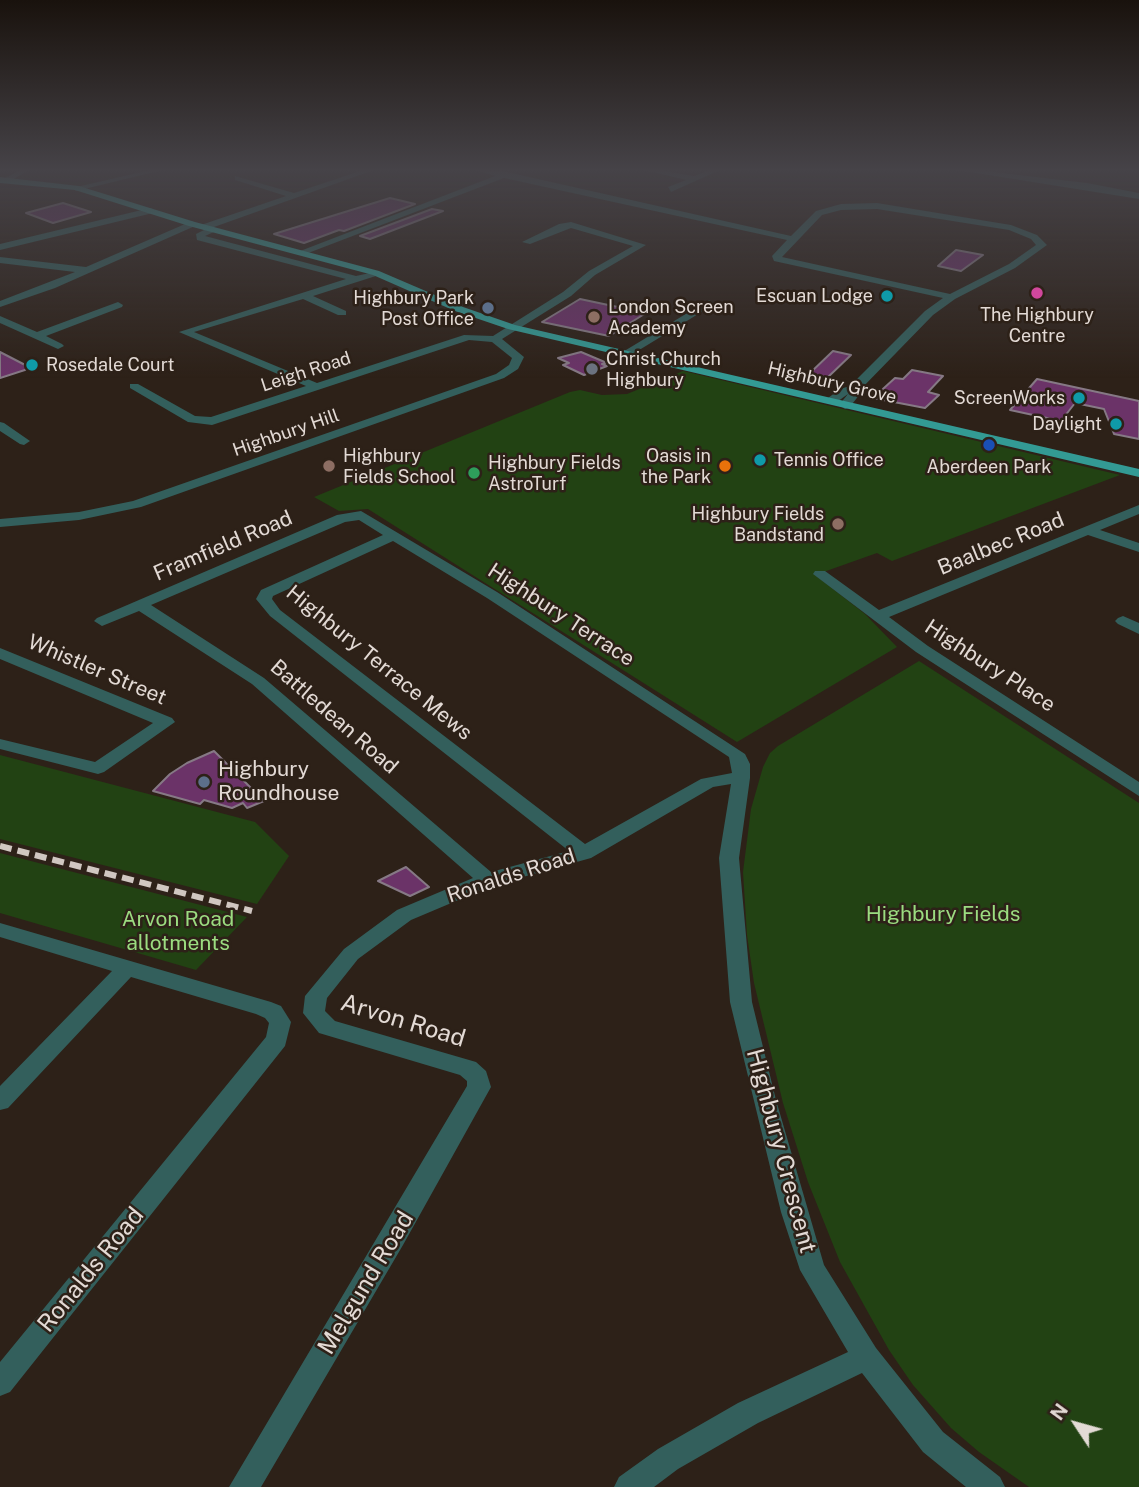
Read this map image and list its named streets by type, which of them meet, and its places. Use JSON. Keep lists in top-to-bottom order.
{
  "streets": {
    "main road": ["Highbury Grove"],
    "street": [
      "Leigh Road",
      "Highbury Hill",
      "Baalbec Road",
      "Framfield Road",
      "Highbury Terrace",
      "Highbury Terrace Mews",
      "Highbury Place",
      "Whistler Street",
      "Battledean Road",
      "Ronalds Road",
      "Arvon Road",
      "Highbury Crescent",
      "Melgund Road"
    ]
  },
  "crossings": [
    ["Leigh Road", "Highbury Hill"],
    ["Baalbec Road", "Highbury Place"],
    ["Framfield Road", "Highbury Terrace"],
    ["Framfield Road", "Battledean Road"],
    ["Highbury Terrace", "Highbury Terrace Mews"],
    ["Highbury Terrace", "Highbury Crescent"],
    ["Highbury Terrace Mews", "Ronalds Road"],
    ["Battledean Road", "Ronalds Road"],
    ["Ronalds Road", "Arvon Road"],
    ["Ronalds Road", "Highbury Crescent"],
    ["Arvon Road", "Melgund Road"]
  ],
  "parks": ["Highbury Fields", "Arvon Road allotments"],
  "places": [
    "The Highbury Centre",
    "Escuan Lodge",
    "Highbury Park Post Office",
    "London Screen Academy",
    "Rosedale Court",
    "Christ Church Highbury",
    "ScreenWorks",
    "Daylight",
    "Aberdeen Park",
    "Tennis Office",
    "Highbury Fields School",
    "Oasis in the Park",
    "Highbury Fields AstroTurf",
    "Highbury Fields Bandstand",
    "Highbury Roundhouse"
  ],
  "north": "top left"
}
